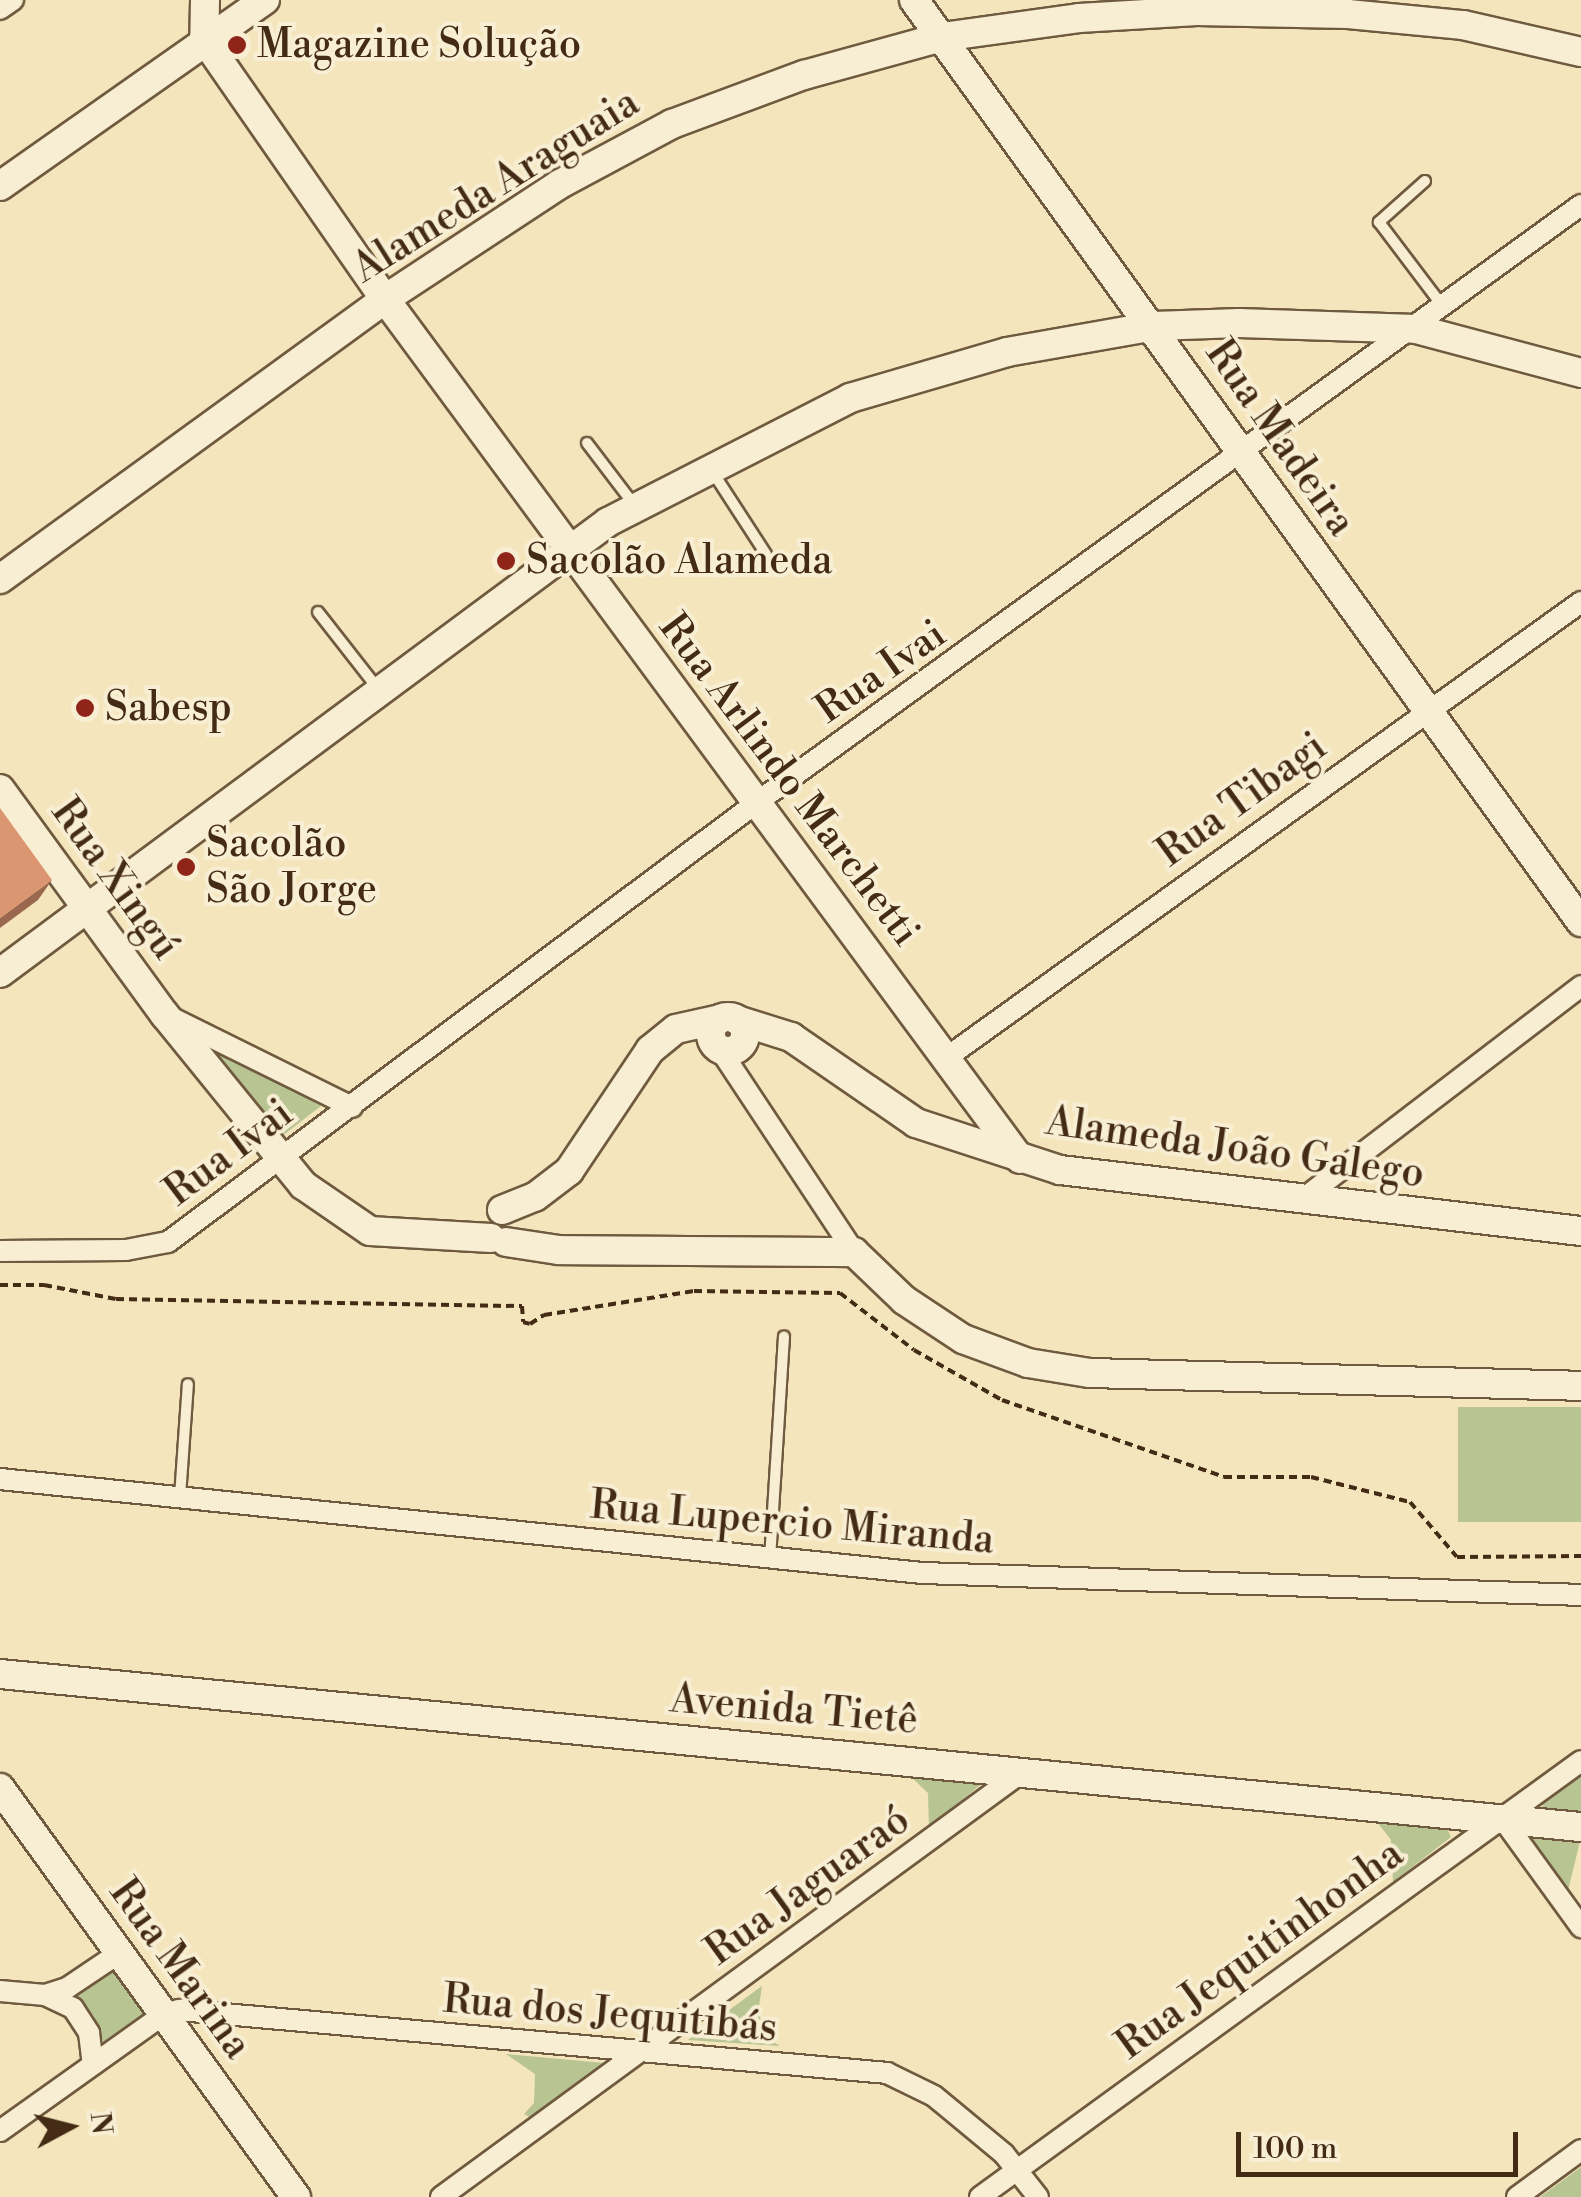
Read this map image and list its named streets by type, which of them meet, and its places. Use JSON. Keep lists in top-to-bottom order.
{
  "streets": {
    "street": [
      "Alameda Araguaia",
      "Rua Madeira",
      "Rua Ivai",
      "Rua Arlindo Marchetti",
      "Rua Tibagi",
      "Rua Xingú",
      "Alameda João Galego",
      "Rua Lupercio Miranda",
      "Avenida Tietê",
      "Rua Jaguaraó",
      "Rua Jequitinhonha",
      "Rua Marina",
      "Rua dos Jequitibás"
    ]
  },
  "crossings": [
    ["Alameda Araguaia", "Rua Madeira"],
    ["Alameda Araguaia", "Rua Arlindo Marchetti"],
    ["Rua Madeira", "Rua Ivai"],
    ["Rua Madeira", "Rua Tibagi"],
    ["Rua Ivai", "Rua Arlindo Marchetti"],
    ["Rua Ivai", "Rua Xingú"],
    ["Rua Arlindo Marchetti", "Rua Tibagi"],
    ["Rua Arlindo Marchetti", "Alameda João Galego"],
    ["Avenida Tietê", "Rua Jaguaraó"],
    ["Avenida Tietê", "Rua Jequitinhonha"],
    ["Rua Jaguaraó", "Rua dos Jequitibás"],
    ["Rua Jequitinhonha", "Rua dos Jequitibás"],
    ["Rua Marina", "Rua dos Jequitibás"]
  ],
  "places": [
    "Magazine Solução",
    "Sacolão Alameda",
    "Sabesp",
    "Sacolão São Jorge"
  ],
  "scale_bar": "100 m",
  "north": "right"
}
